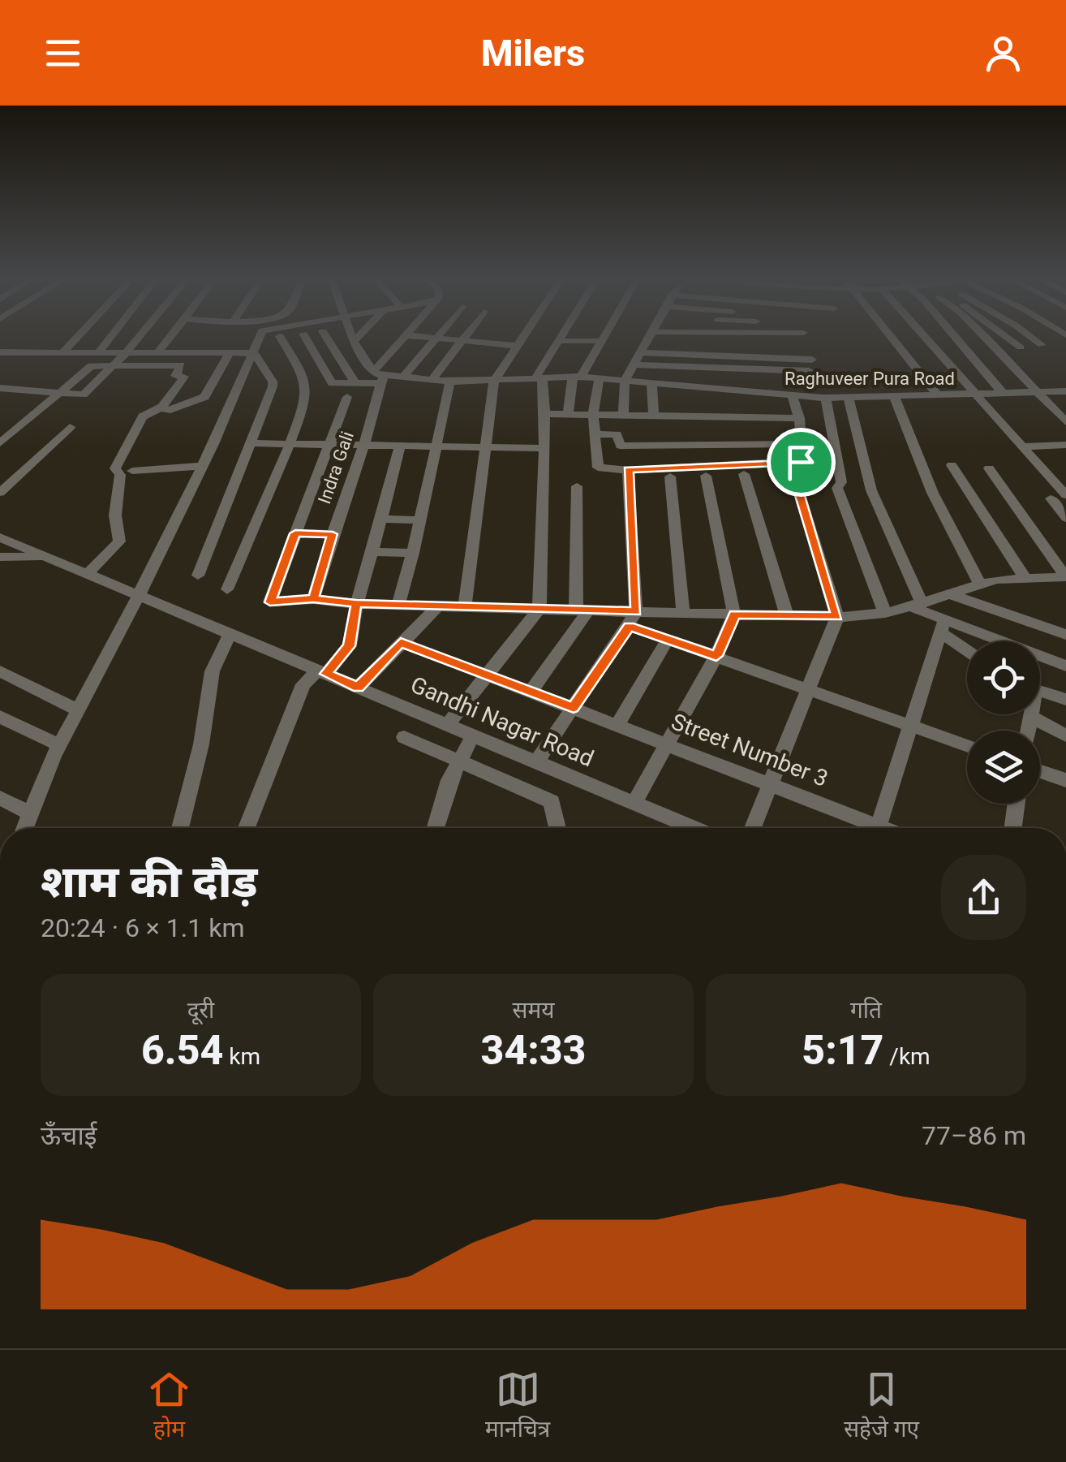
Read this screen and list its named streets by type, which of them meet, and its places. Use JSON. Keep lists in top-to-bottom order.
{
  "streets": {
    "street": [
      "Raghuveer Pura Road",
      "Indra Gali",
      "Gandhi Nagar Road",
      "Street Number 3"
    ]
  },
  "page": {
    "header": "Milers",
    "heading": ["शाम की दौड़", "20:24 · 6 × 1.1 km"],
    "stats": [
      ["दूरी", "6.54 km"],
      ["समय", "34:33"],
      ["गति", "5:17 /km"]
    ],
    "chart": ["ऊँचाई", "77–86 m"],
    "tabs": ["होम", "मानचित्र", "सहेजे गए"]
  }
}
